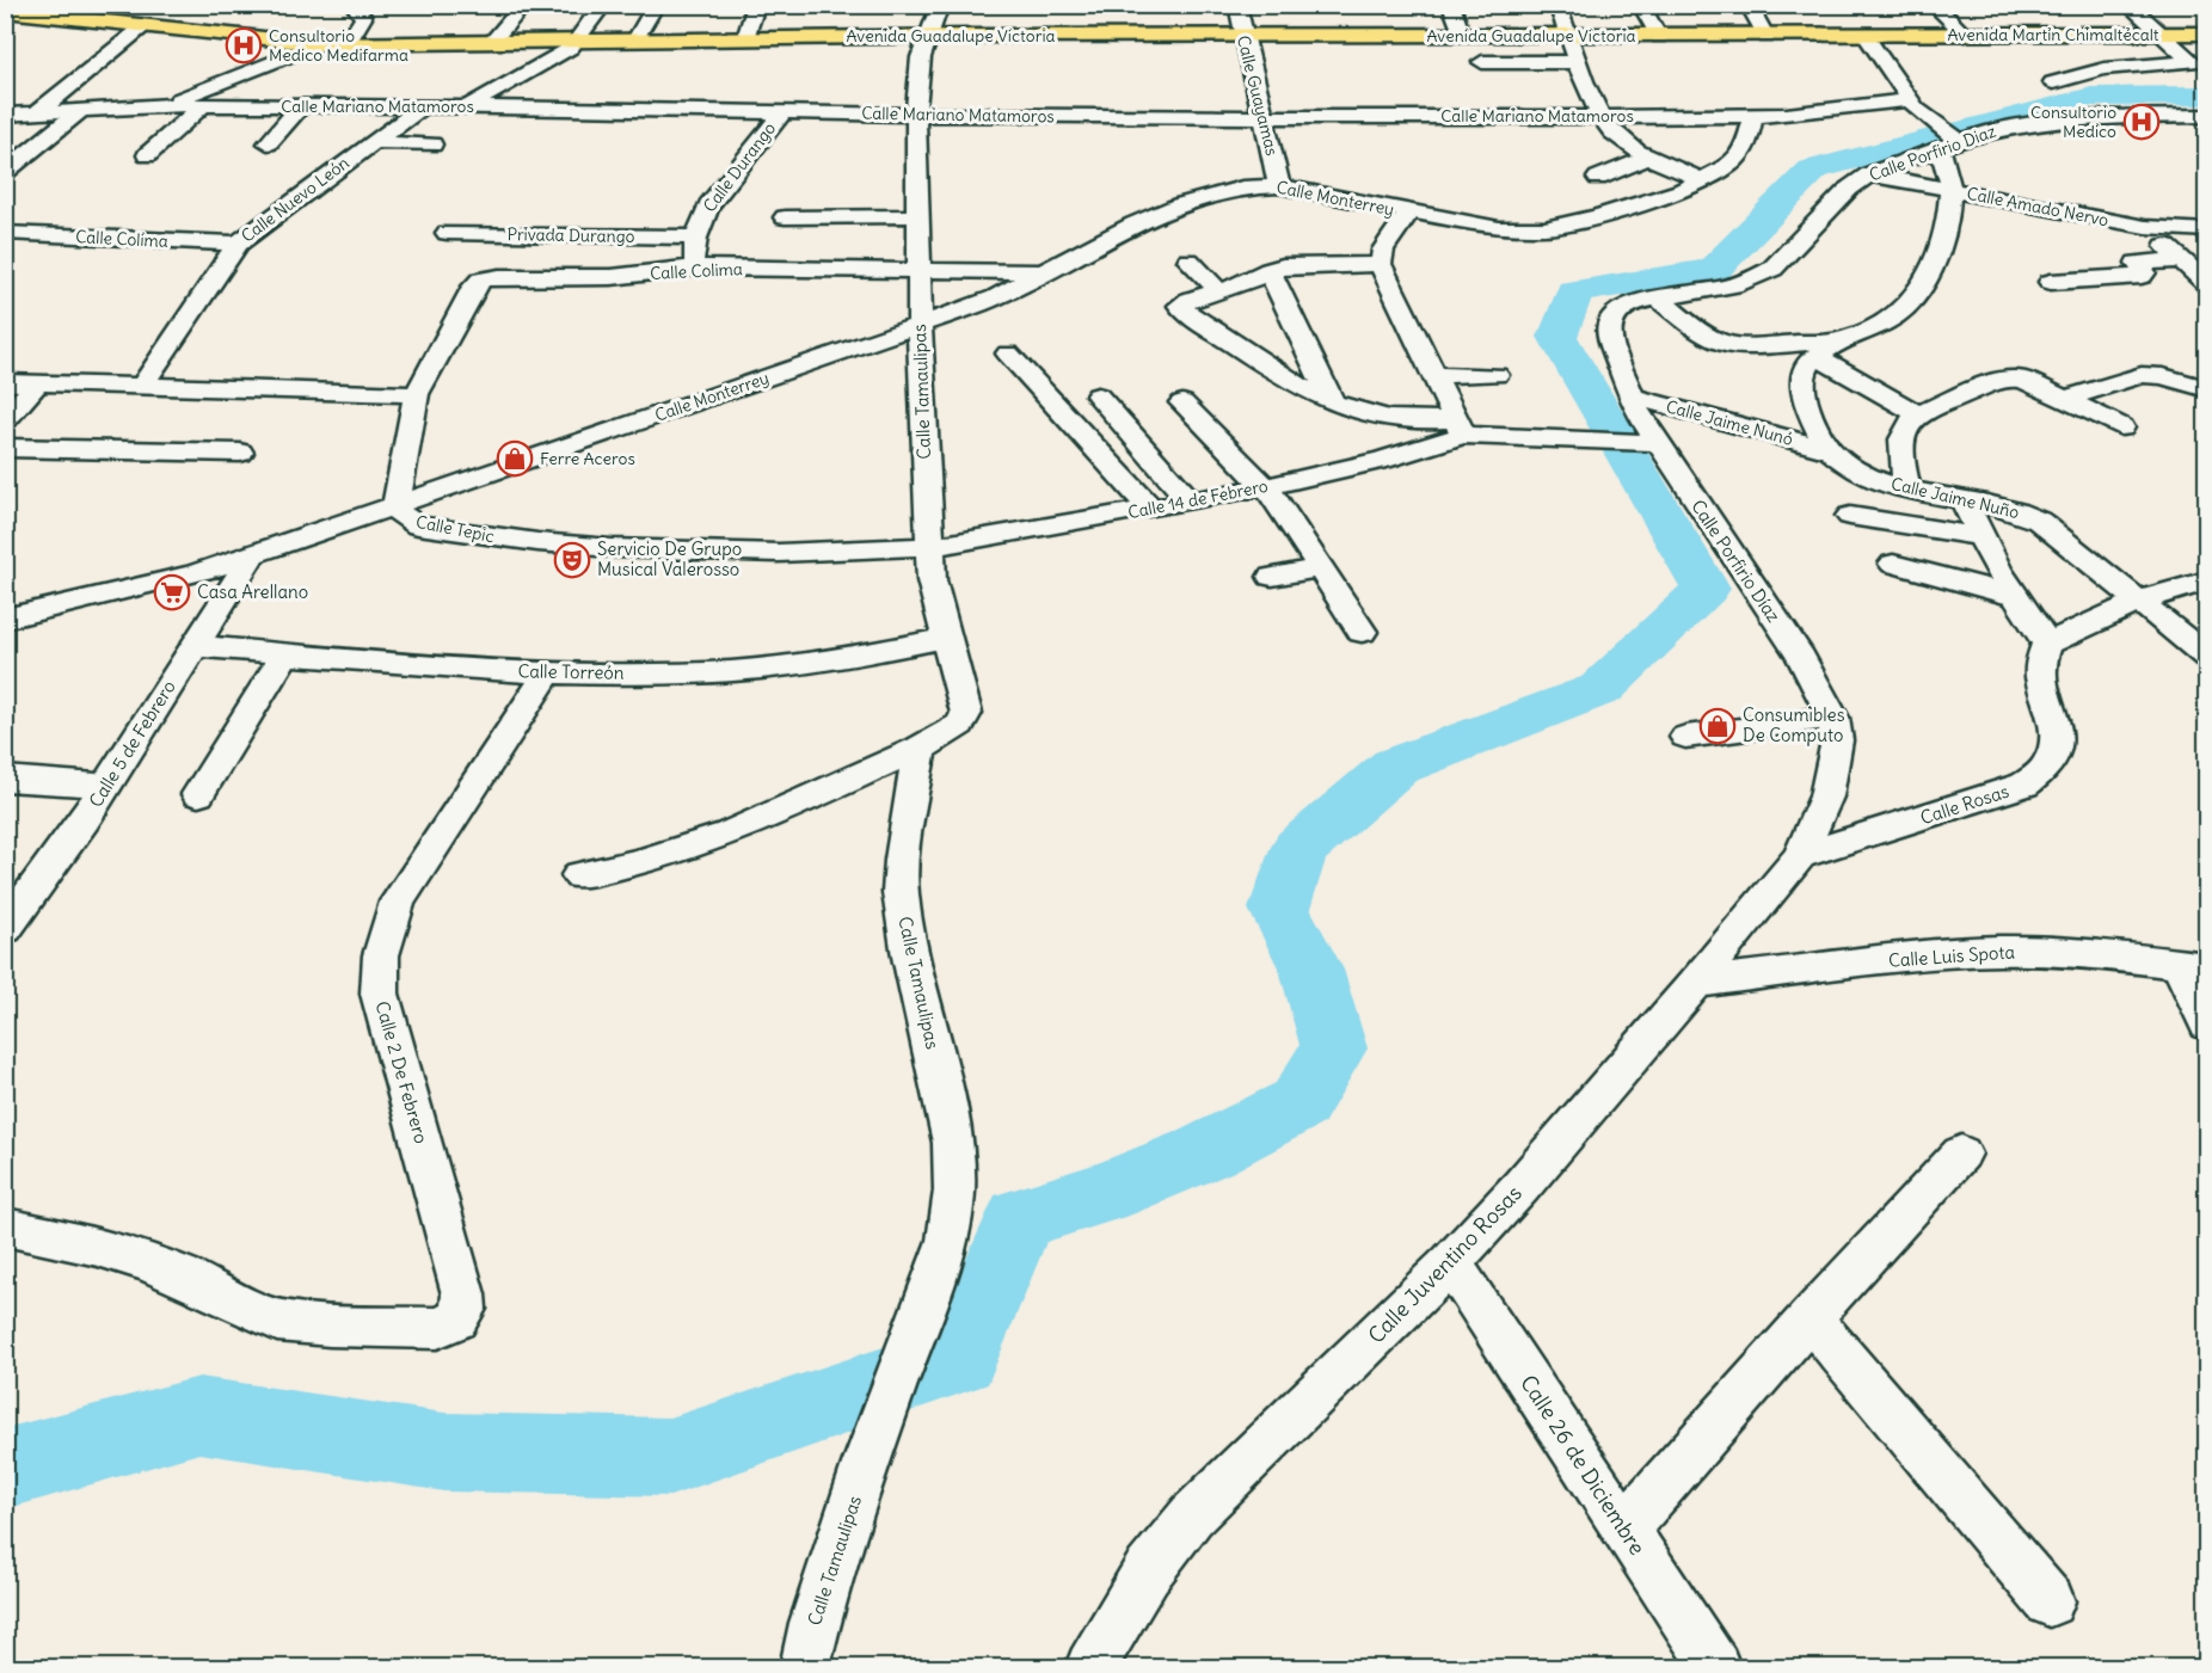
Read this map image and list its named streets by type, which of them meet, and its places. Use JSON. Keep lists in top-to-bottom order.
{
  "streets": {
    "main road": ["Avenida Martín Chimaltécalt", "Avenida Guadalupe Victoria"],
    "street": [
      "Calle Guayamas",
      "Calle Mariano Matamoros",
      "Calle Porfirio Diaz",
      "Calle Durango",
      "Calle Monterrey",
      "Calle Nuevo León",
      "Calle Amado Nervo",
      "Privada Durango",
      "Calle Colima",
      "Calle Tamaulipas",
      "Calle Jaime Nunó",
      "Calle Jaime Nuño",
      "Calle 14 de Febrero",
      "Calle Tepic",
      "Calle Porfirio Díaz",
      "Calle Torreón",
      "Calle 5 de Febrero",
      "Calle Rosas",
      "Calle Luis Spota",
      "Calle 2 De Febrero",
      "Calle Juventino Rosas",
      "Calle 26 de Diciembre"
    ]
  },
  "crossings": [
    ["Avenida Martín Chimaltécalt", "Avenida Guadalupe Victoria"],
    ["Avenida Guadalupe Victoria", "Calle Guayamas"],
    ["Avenida Guadalupe Victoria", "Calle Tamaulipas"],
    ["Calle Guayamas", "Calle Mariano Matamoros"],
    ["Calle Guayamas", "Calle Monterrey"],
    ["Calle Mariano Matamoros", "Calle Durango"],
    ["Calle Mariano Matamoros", "Calle Monterrey"],
    ["Calle Mariano Matamoros", "Calle Nuevo León"],
    ["Calle Mariano Matamoros", "Calle Tamaulipas"],
    ["Calle Porfirio Diaz", "Calle Amado Nervo"],
    ["Calle Porfirio Diaz", "Calle Porfirio Díaz"],
    ["Calle Durango", "Privada Durango"],
    ["Calle Durango", "Calle Colima"],
    ["Calle Monterrey", "Calle Colima"],
    ["Calle Monterrey", "Calle Tamaulipas"],
    ["Calle Monterrey", "Calle Tepic"],
    ["Calle Monterrey", "Calle 5 de Febrero"],
    ["Calle Nuevo León", "Calle Colima"],
    ["Calle Colima", "Calle Tamaulipas"],
    ["Calle Colima", "Calle Tepic"],
    ["Calle Tamaulipas", "Calle 14 de Febrero"],
    ["Calle Tamaulipas", "Calle Tepic"],
    ["Calle Tamaulipas", "Calle Torreón"],
    ["Calle Jaime Nunó", "Calle Jaime Nuño"],
    ["Calle Jaime Nunó", "Calle Porfirio Díaz"],
    ["Calle 14 de Febrero", "Calle Tepic"],
    ["Calle Porfirio Díaz", "Calle Rosas"],
    ["Calle Porfirio Díaz", "Calle Juventino Rosas"],
    ["Calle Torreón", "Calle 5 de Febrero"],
    ["Calle Torreón", "Calle 2 De Febrero"],
    ["Calle Rosas", "Calle Juventino Rosas"],
    ["Calle Luis Spota", "Calle Juventino Rosas"],
    ["Calle Juventino Rosas", "Calle 26 de Diciembre"]
  ],
  "places": {
    "hospital": ["Consultorio Medico Medifarma", "Consultorio Medico"],
    "shop": ["Ferre Aceros", "Consumibles De Computo"],
    "theatre": ["Servicio De Grupo Musical Valerosso"],
    "supermarket": ["Casa Arellano"]
  }
}
